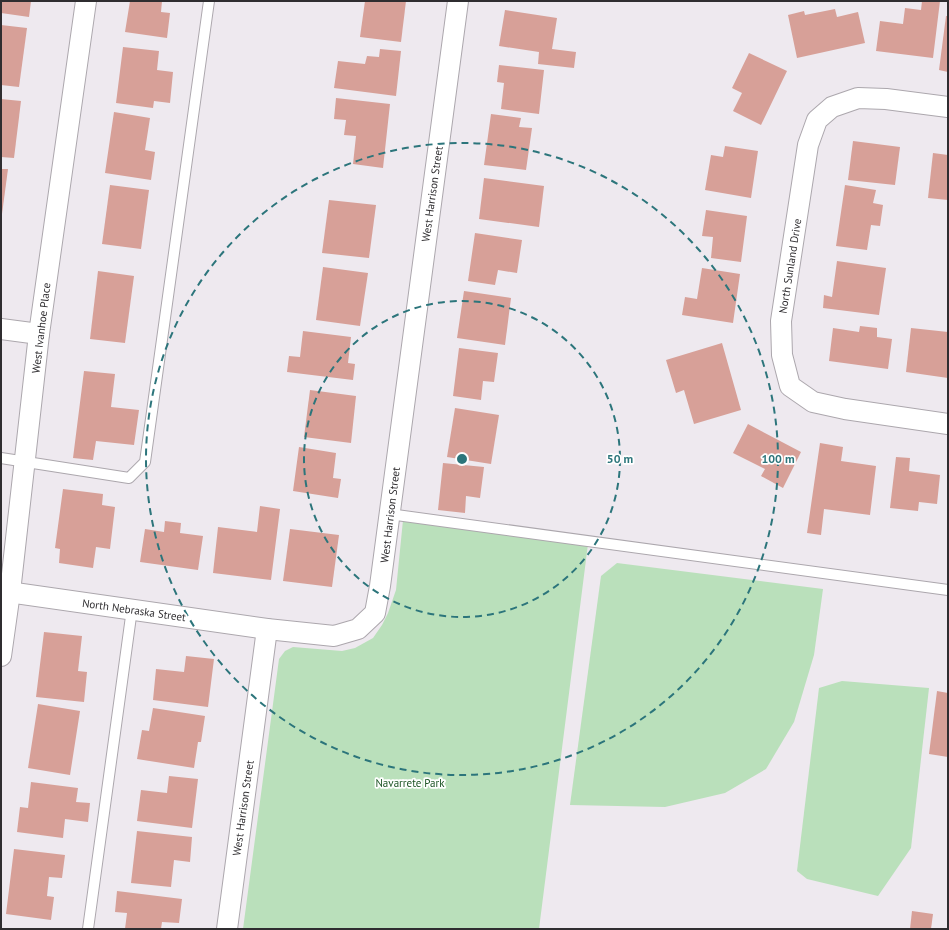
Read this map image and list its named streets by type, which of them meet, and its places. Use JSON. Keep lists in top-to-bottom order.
{
  "streets": {
    "street": [
      "West Harrison Street",
      "North Sunland Drive",
      "West Ivanhoe Place",
      "North Nebraska Street"
    ]
  },
  "crossings": [
    ["West Harrison Street", "North Nebraska Street"],
    ["West Ivanhoe Place", "North Nebraska Street"]
  ],
  "parks": ["Navarrete Park"],
  "rings": ["50 m", "100 m"]
}
